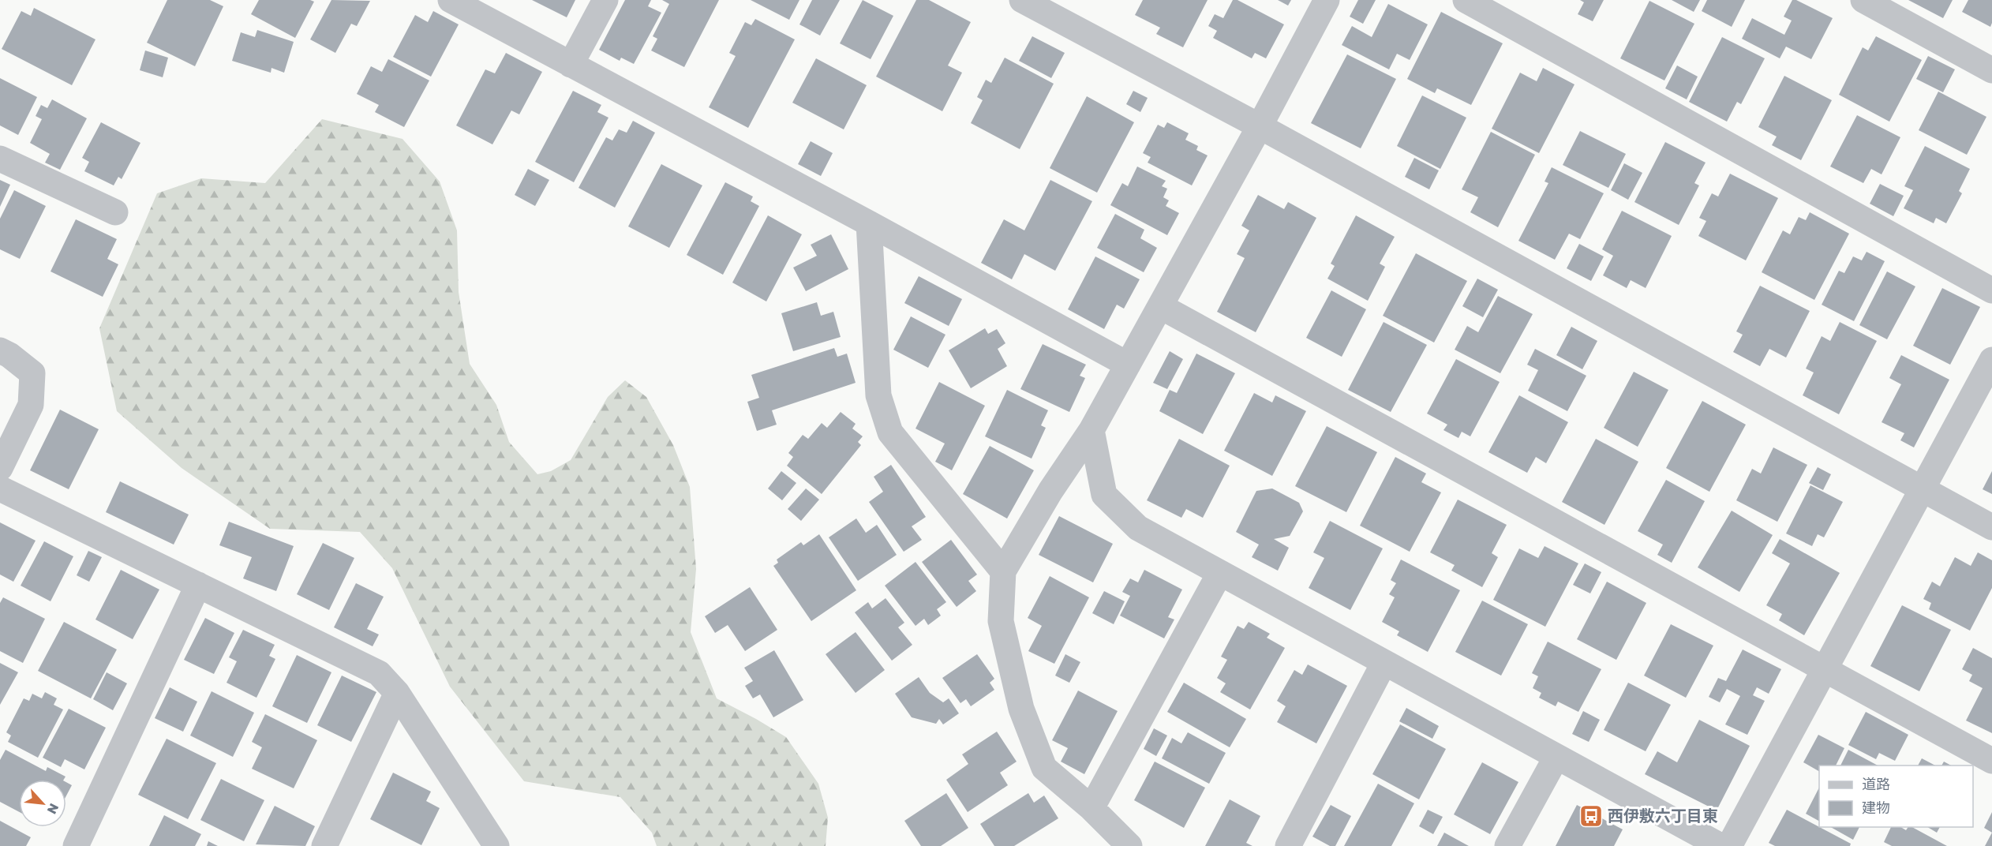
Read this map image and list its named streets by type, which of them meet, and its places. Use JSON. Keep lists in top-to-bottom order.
{
  "places": {
    "bus stop": ["西伊敷六丁目東"]
  },
  "legend": ["道路", "建物"],
  "north": "bottom right"
}
